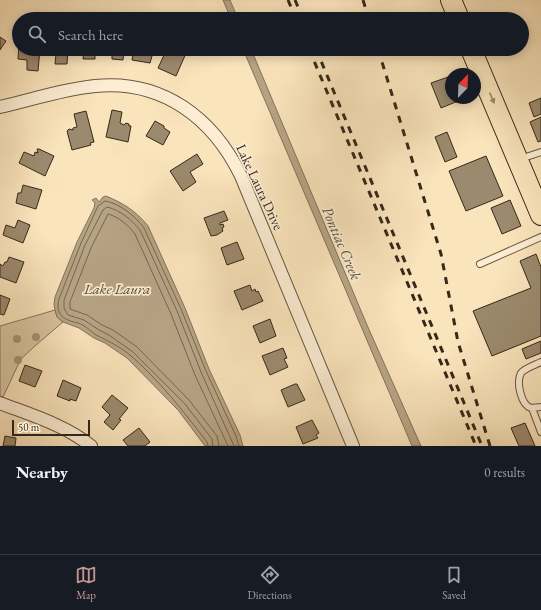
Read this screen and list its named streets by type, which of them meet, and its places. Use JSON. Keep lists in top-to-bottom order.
{
  "streets": {
    "street": ["Lake Laura Drive"]
  },
  "water": ["Pontiac Creek", "Lake Laura"],
  "scale_bar": "50 m",
  "north": "top right",
  "page": {
    "search": "Search here",
    "scale": "50 m",
    "heading": ["Nearby", "0 results"],
    "nav": ["Map", "Directions", "Saved"]
  }
}
